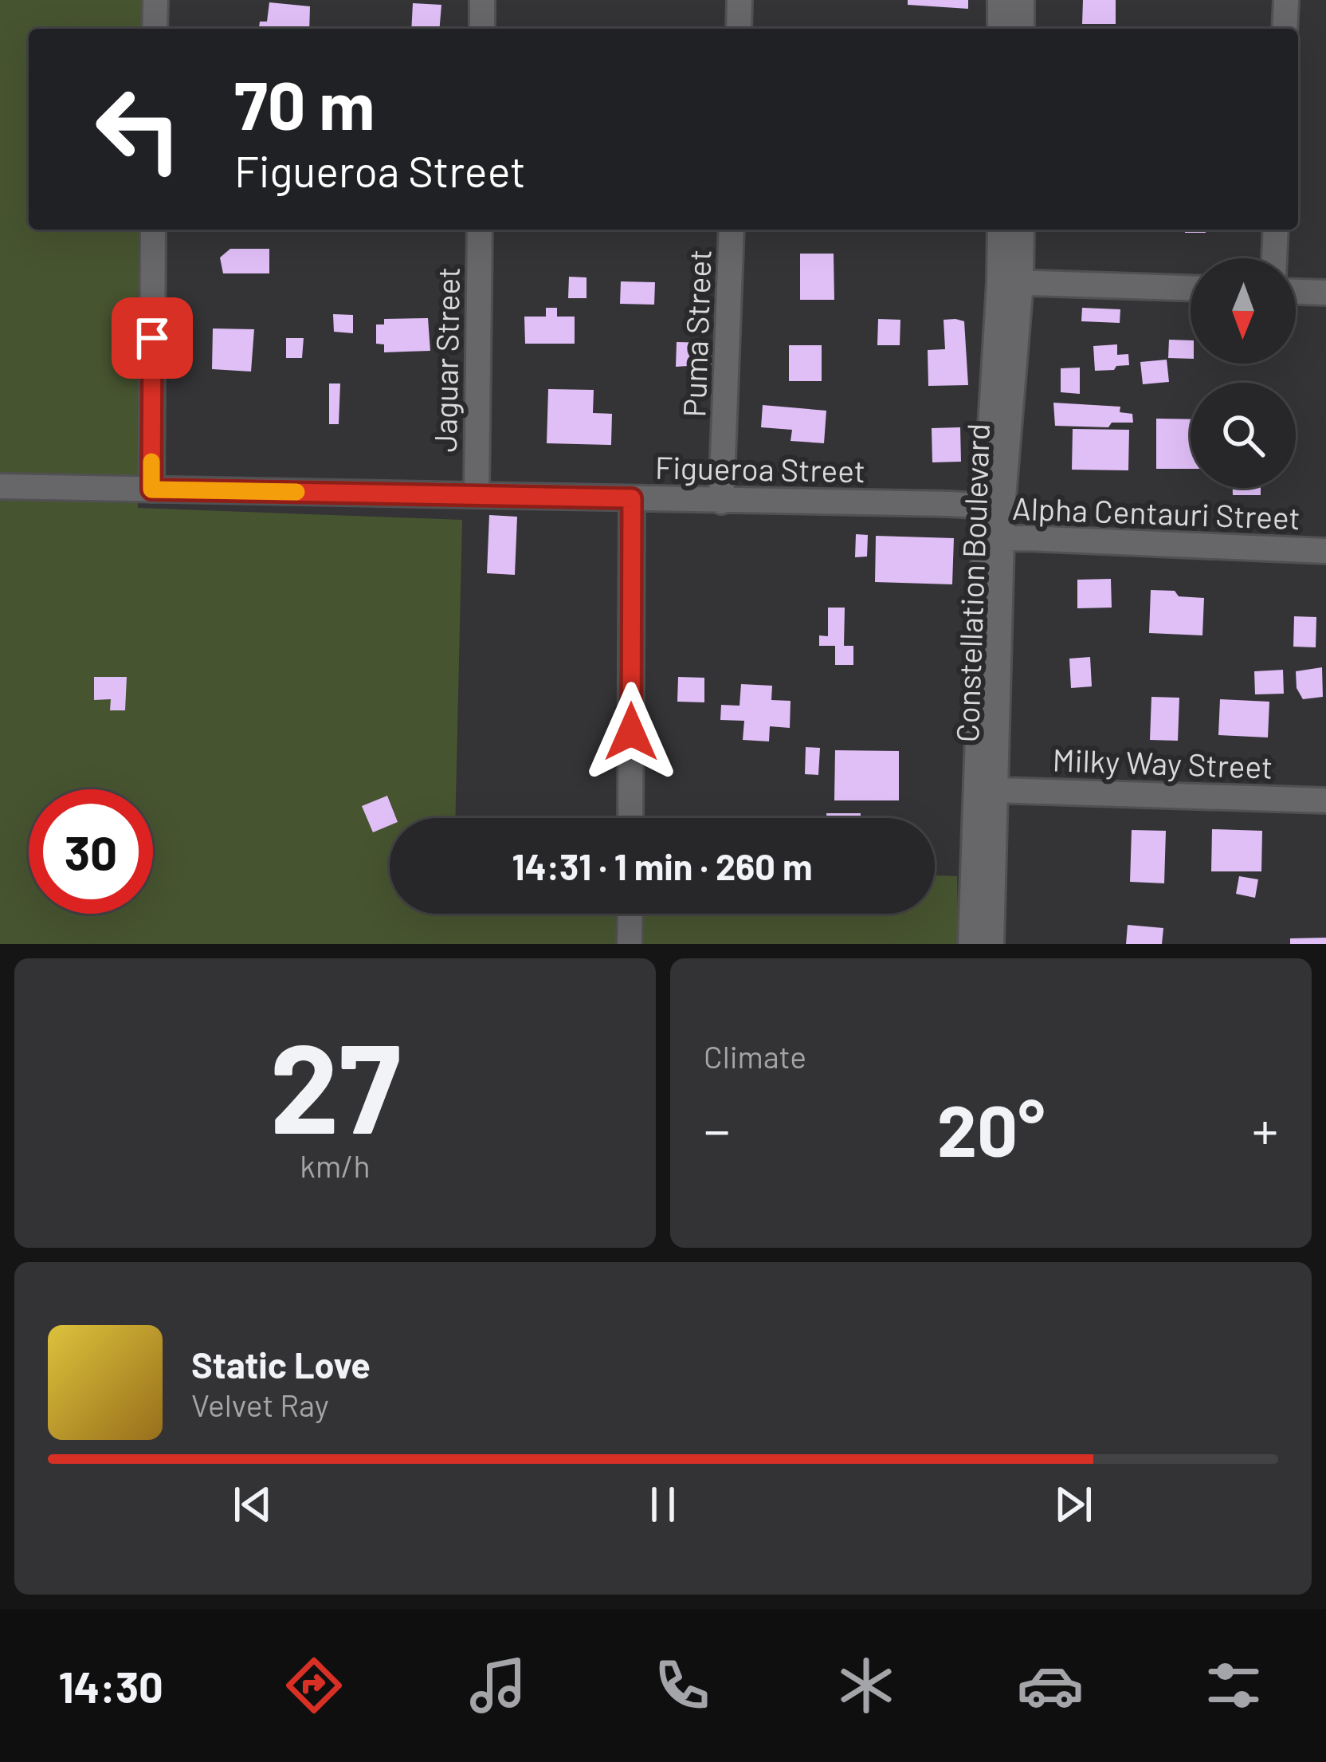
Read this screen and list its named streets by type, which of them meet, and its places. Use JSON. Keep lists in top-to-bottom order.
{
  "streets": {
    "street": [
      "Puma Street",
      "Jaguar Street",
      "Figueroa Street",
      "Alpha Centauri Street",
      "Constellation Boulevard",
      "Milky Way Street"
    ]
  },
  "crossings": [
    ["Puma Street", "Figueroa Street"],
    ["Jaguar Street", "Figueroa Street"],
    ["Figueroa Street", "Constellation Boulevard"],
    ["Alpha Centauri Street", "Constellation Boulevard"],
    ["Constellation Boulevard", "Milky Way Street"]
  ],
  "north": "bottom",
  "page": {
    "turn": ["70 m", "Figueroa Street"],
    "limit": "30",
    "trip": "14:31 · 1 min · 260 m",
    "tile": [
      ["27", "km/h"],
      "Climate"
    ],
    "heat": ["−", "20°", "+"],
    "song": ["Static Love", "Velvet Ray"],
    "tabs": "14:30"
  }
}
